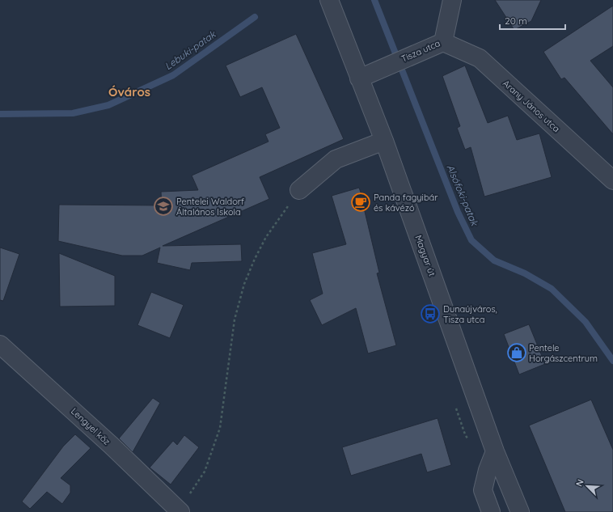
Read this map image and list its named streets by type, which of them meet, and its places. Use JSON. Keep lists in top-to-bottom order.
{
  "streets": {
    "street": [
      "Tisza utca",
      "Arany János utca",
      "Magyar út",
      "Lengyel köz"
    ]
  },
  "crossings": [
    ["Tisza utca", "Arany János utca"],
    ["Tisza utca", "Magyar út"]
  ],
  "districts": ["Óváros"],
  "water": ["Lebuki-patak", "Alsófoki-patak"],
  "places": {
    "cafe": ["Panda fagyibár és kávézó"],
    "school or university": ["Pentelei Waldorf Általános Iskola"],
    "bus stop": ["Dunaújváros, Tisza utca"],
    "shop": ["Pentele Horgászcentrum"]
  },
  "scale_bar": "20 m",
  "north": "top left"
}
